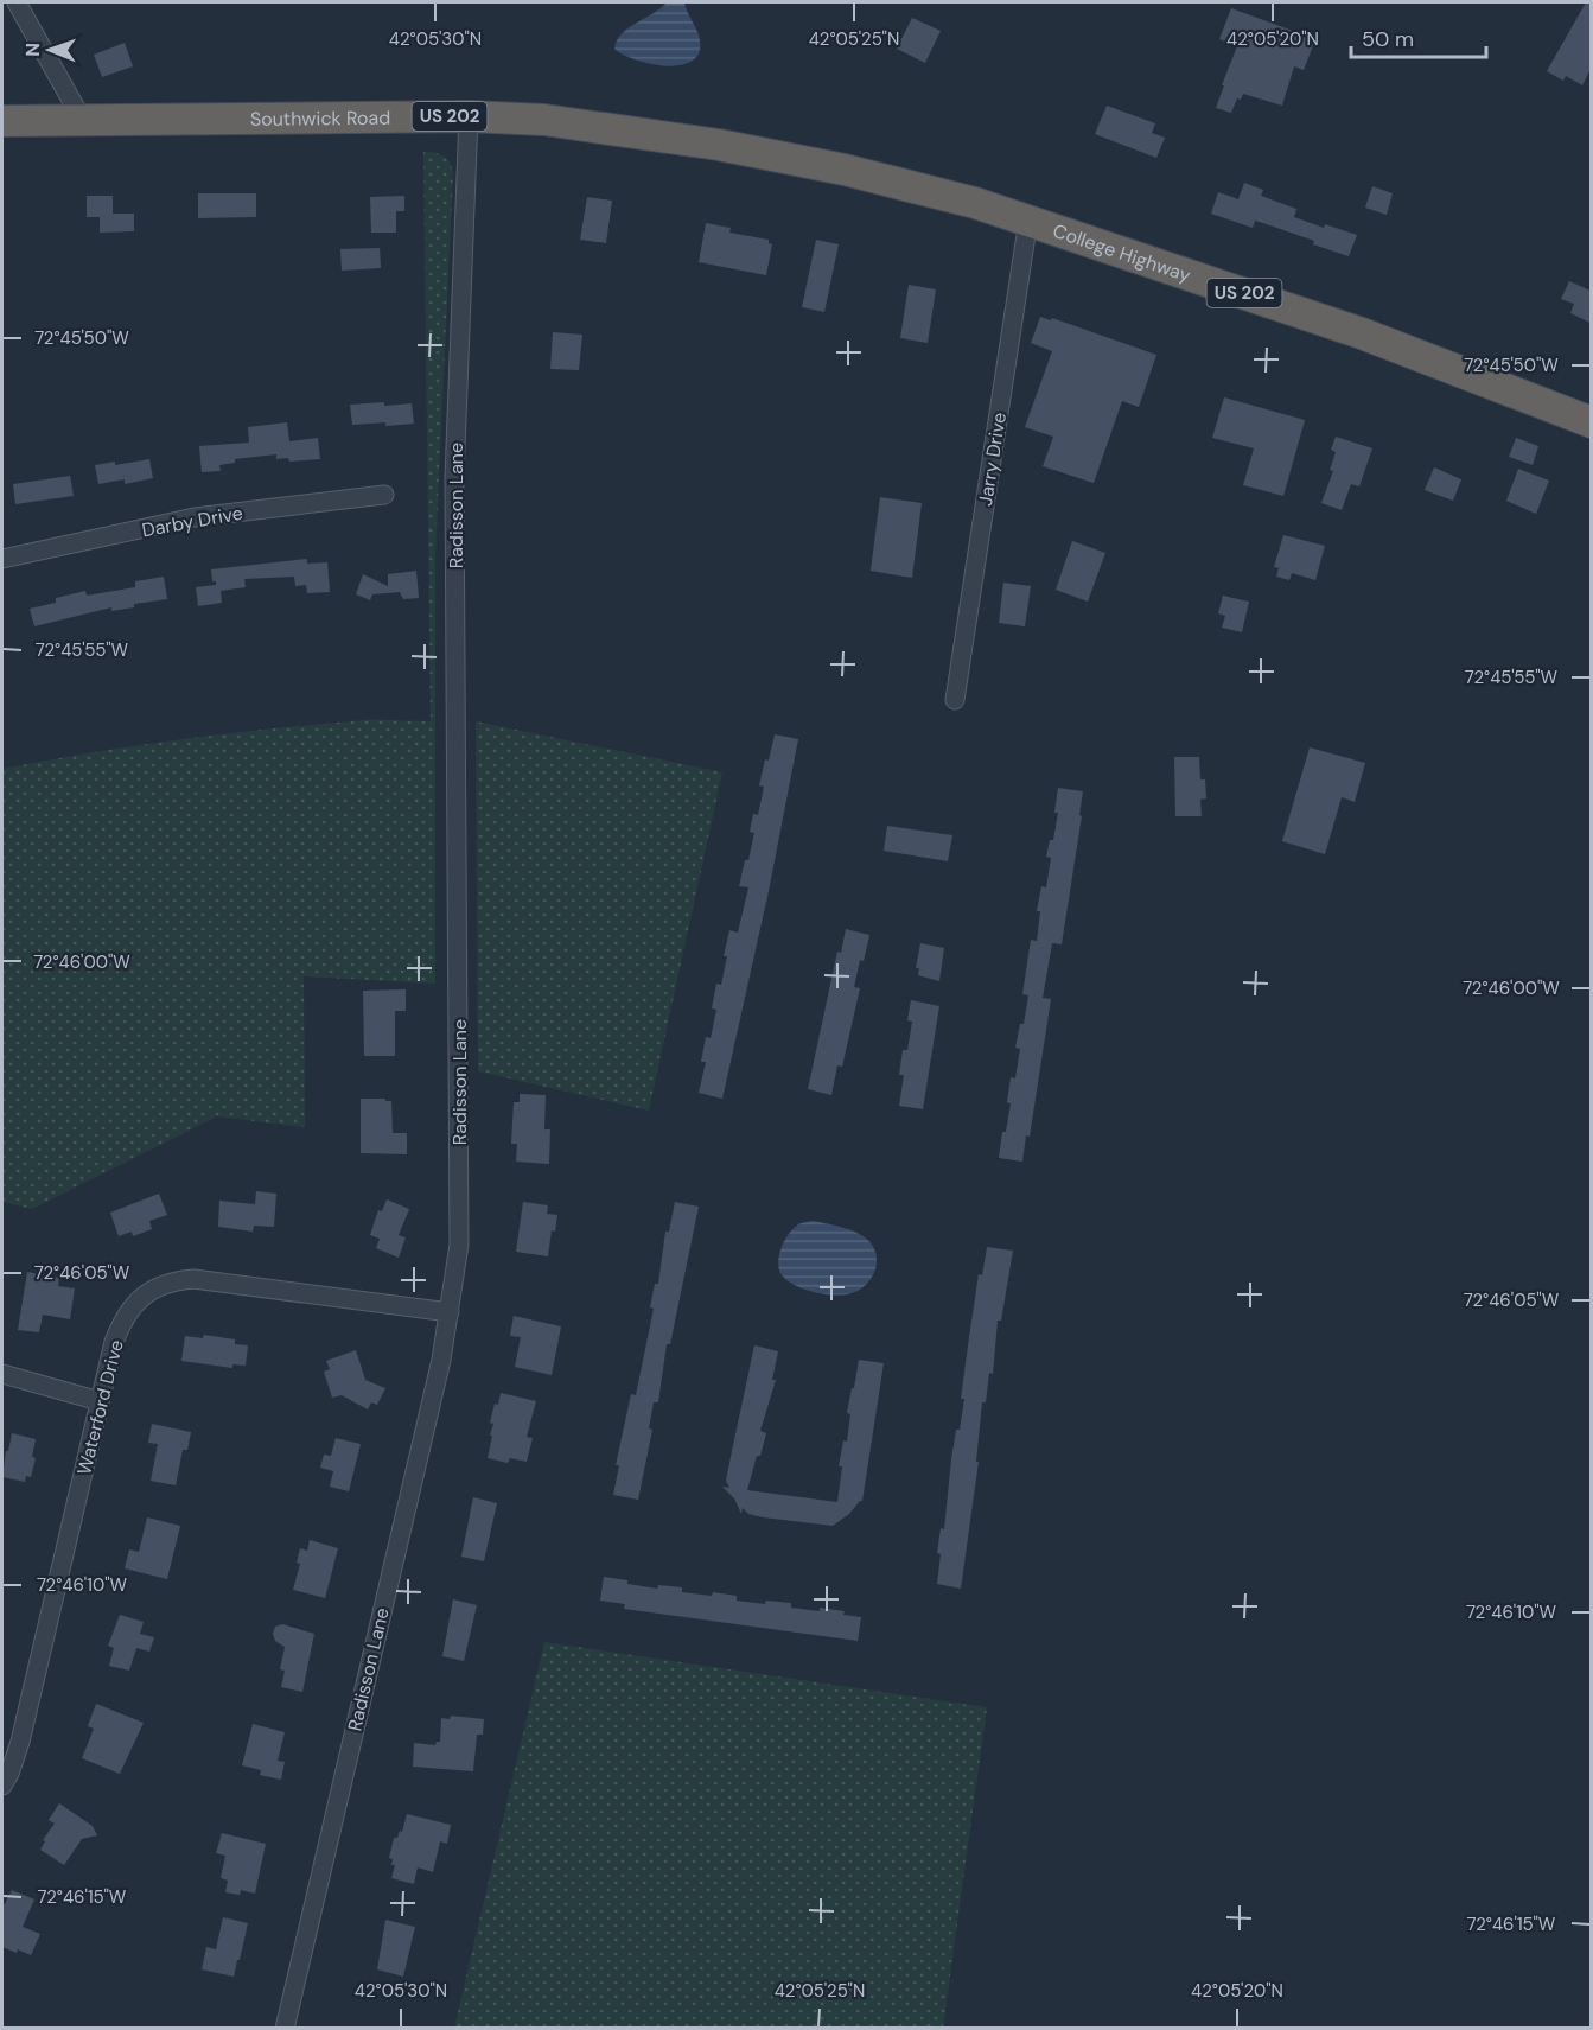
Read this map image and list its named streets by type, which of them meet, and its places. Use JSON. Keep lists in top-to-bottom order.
{
  "streets": {
    "highway": ["Southwick Road", "US 202", "College Highway"],
    "street": [
      "Jarry Drive",
      "Radisson Lane",
      "Darby Drive",
      "Waterford Drive"
    ]
  },
  "crossings": [
    ["Southwick Road", "College Highway"],
    ["Southwick Road", "Radisson Lane"],
    ["College Highway", "Jarry Drive"],
    ["Radisson Lane", "Waterford Drive"]
  ],
  "scale_bar": "50 m",
  "north": "left",
  "coordinates": [
    "42°05'30\"N",
    "42°05'25\"N",
    "42°05'20\"N",
    "72°45'50\"W",
    "72°45'55\"W",
    "72°46'00\"W",
    "72°46'05\"W",
    "72°46'10\"W",
    "72°46'15\"W"
  ]
}
